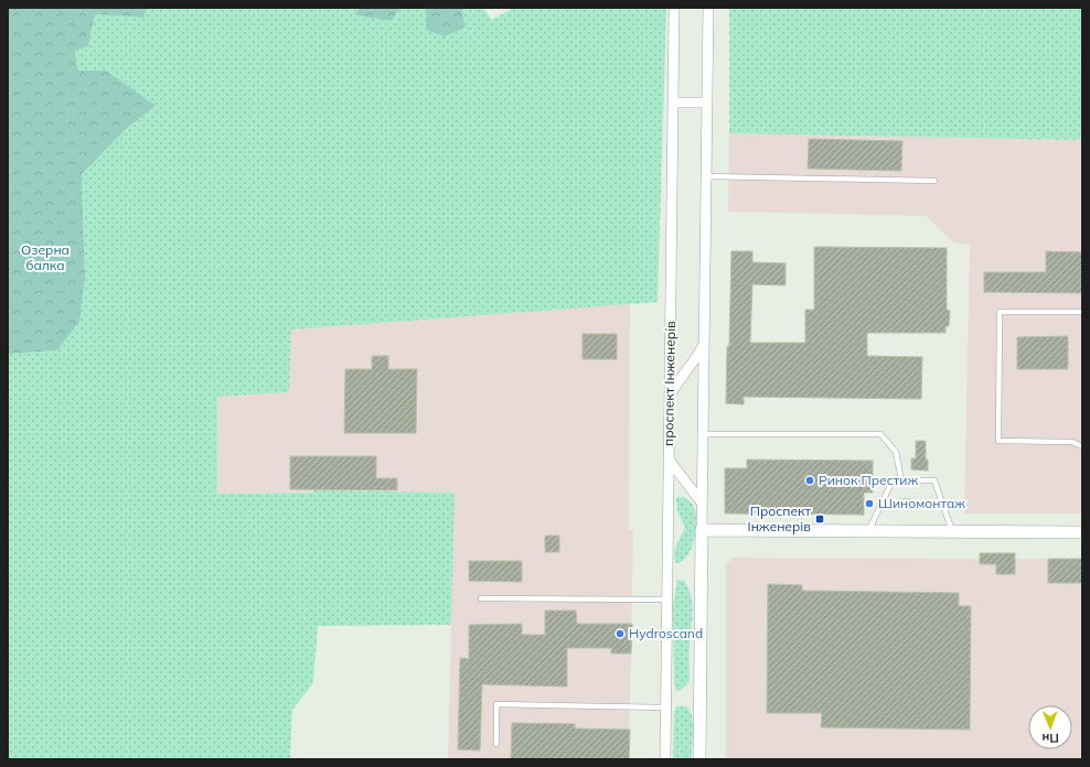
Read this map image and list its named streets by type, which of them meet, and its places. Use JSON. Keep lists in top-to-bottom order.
{
  "streets": {
    "street": ["проспект Інженерів"]
  },
  "parks": ["Озерна балка"],
  "places": {
    "other": ["Ринок Престиж", "Шиномонтаж", "Hydroscand"],
    "transit": ["Проспект Інженерів"]
  },
  "north": "bottom"
}
